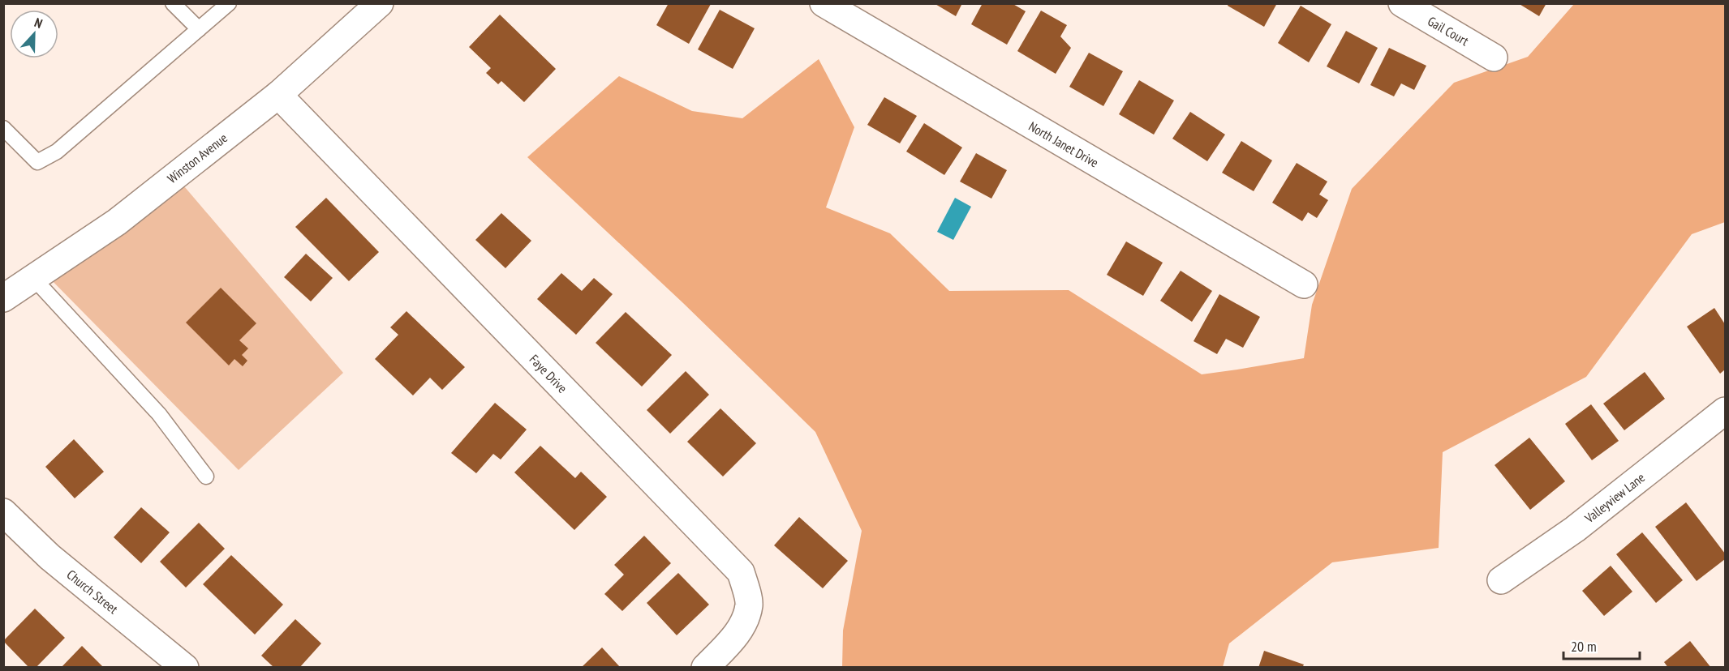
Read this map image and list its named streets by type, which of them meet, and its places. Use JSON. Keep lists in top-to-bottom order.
{
  "streets": {
    "street": [
      "Gail Court",
      "North Janet Drive",
      "Winston Avenue",
      "Faye Drive",
      "Valleyview Lane",
      "Church Street"
    ]
  },
  "crossings": [
    ["Winston Avenue", "Faye Drive"]
  ],
  "scale_bar": "20 m",
  "north": "top"
}
